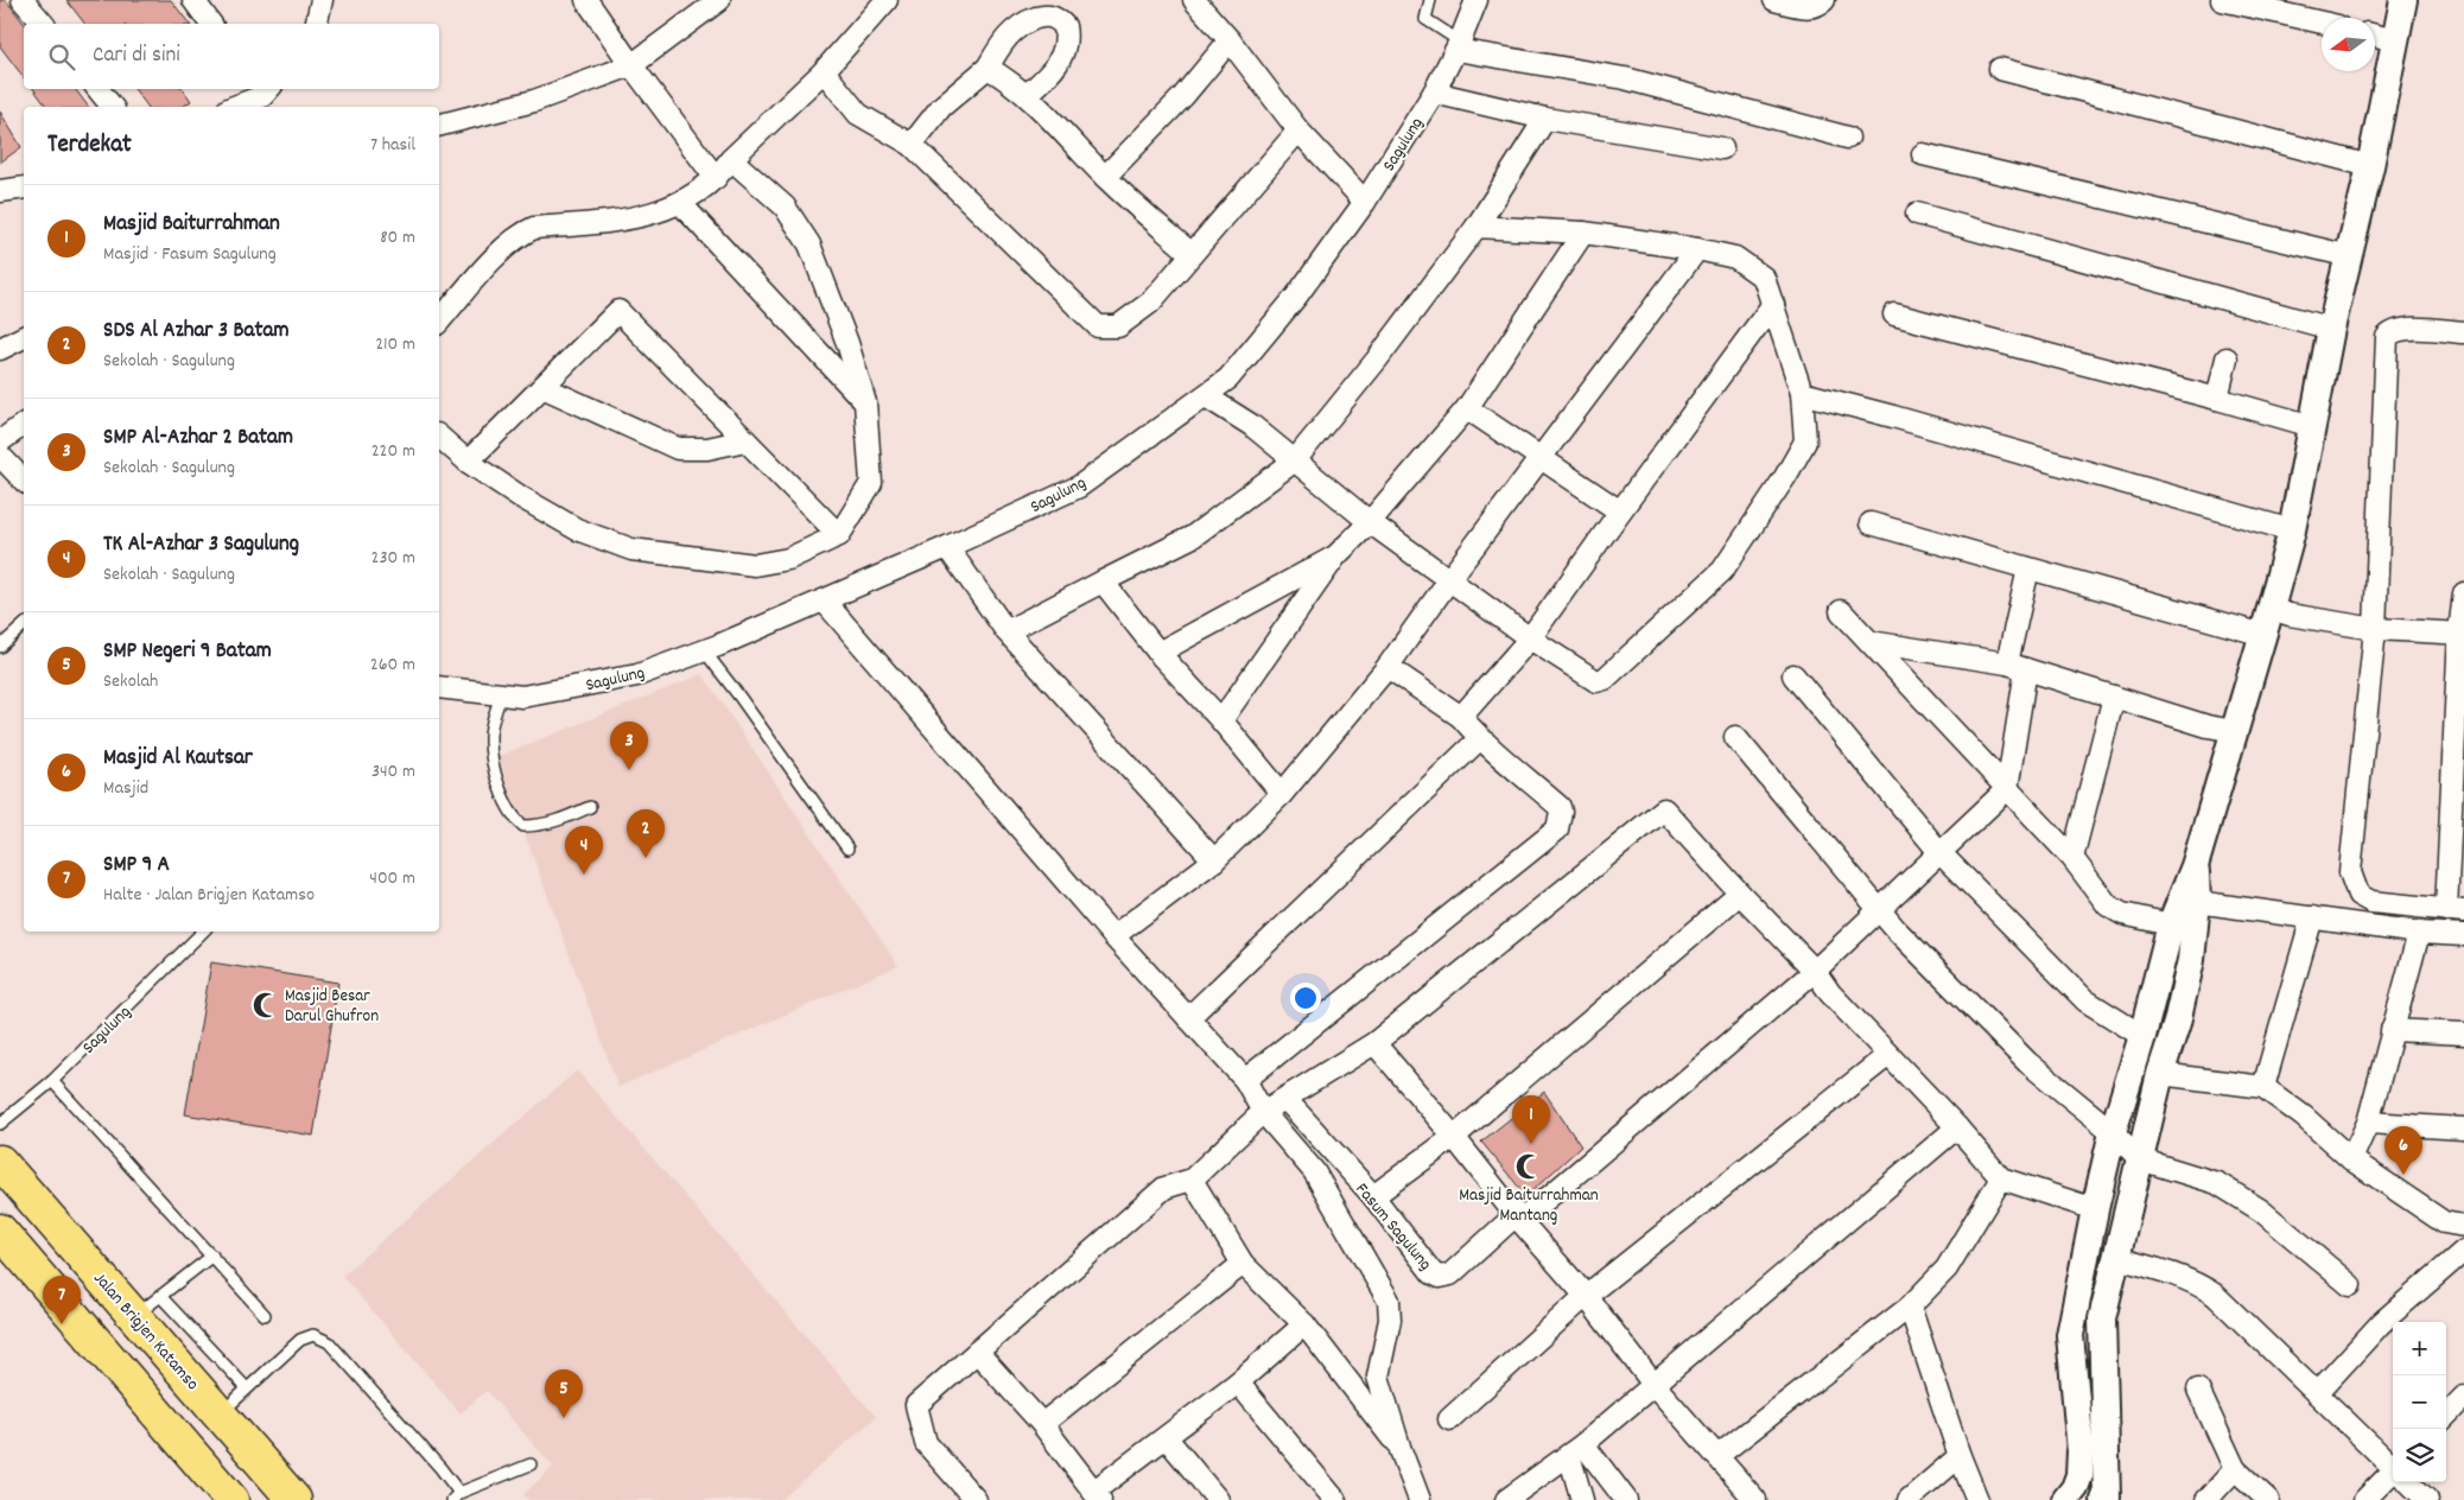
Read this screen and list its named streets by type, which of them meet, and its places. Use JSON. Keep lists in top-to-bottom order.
{
  "streets": {
    "highway": ["Jalan Brigjen Katamso"],
    "street": ["Sagulung", "Fasum Sagulung"]
  },
  "places": {
    "mosque": ["Masjid Besar Darul Ghufron", "Masjid Baiturrahman Mantang"]
  },
  "north": "left",
  "page": {
    "search": "Cari di sini",
    "heading": ["Terdekat", "7 hasil"],
    "list": [
      {
        "mark": "1",
        "name": "Masjid Baiturrahman",
        "note": "Masjid · Fasum Sagulung",
        "value": "80 m"
      },
      {
        "mark": "2",
        "name": "SDS Al Azhar 3 Batam",
        "note": "Sekolah · Sagulung",
        "value": "210 m"
      },
      {
        "mark": "3",
        "name": "SMP Al-Azhar 2 Batam",
        "note": "Sekolah · Sagulung",
        "value": "220 m"
      },
      {
        "mark": "4",
        "name": "TK Al-Azhar 3 Sagulung",
        "note": "Sekolah · Sagulung",
        "value": "230 m"
      },
      {
        "mark": "5",
        "name": "SMP Negeri 9 Batam",
        "note": "Sekolah",
        "value": "260 m"
      },
      {
        "mark": "6",
        "name": "Masjid Al Kautsar",
        "note": "Masjid",
        "value": "340 m"
      },
      {
        "mark": "7",
        "name": "SMP 9 A",
        "note": "Halte · Jalan Brigjen Katamso",
        "value": "400 m"
      }
    ],
    "pins": [
      "3",
      "2",
      "4",
      "1",
      "6",
      "7",
      "5"
    ],
    "map_buttons": ["+", "−"]
  }
}
